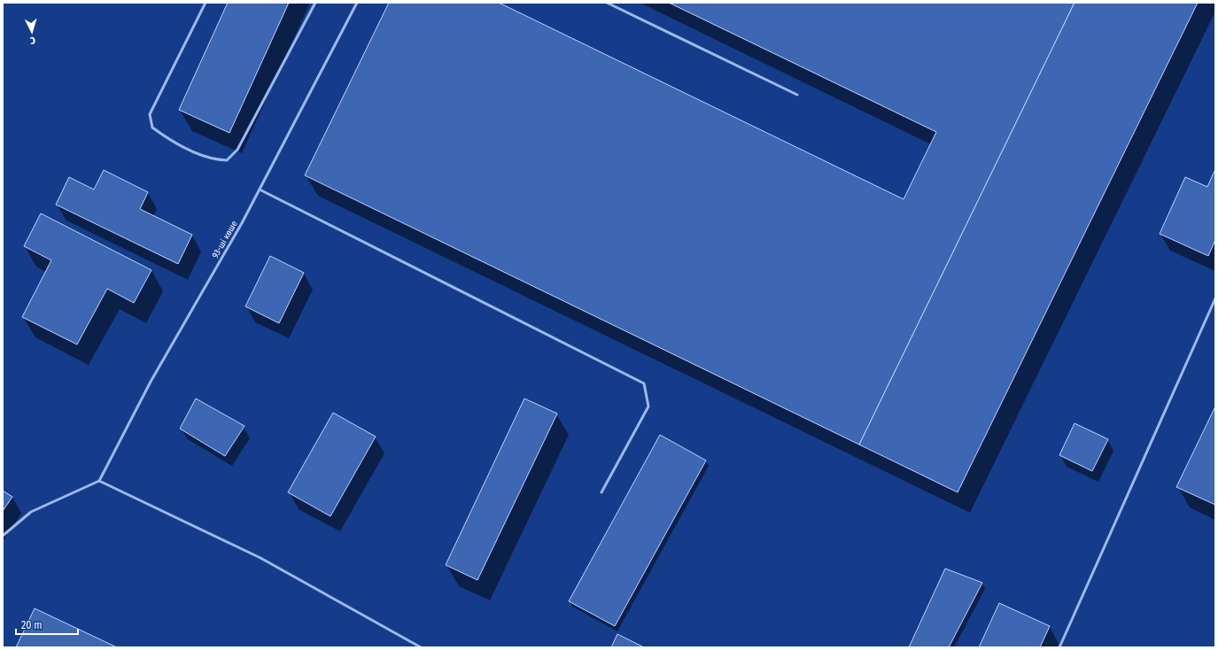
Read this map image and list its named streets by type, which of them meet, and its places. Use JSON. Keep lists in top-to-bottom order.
{
  "streets": {
    "lane": ["93-ші көше"]
  },
  "scale_bar": "20 m",
  "north": "bottom"
}
